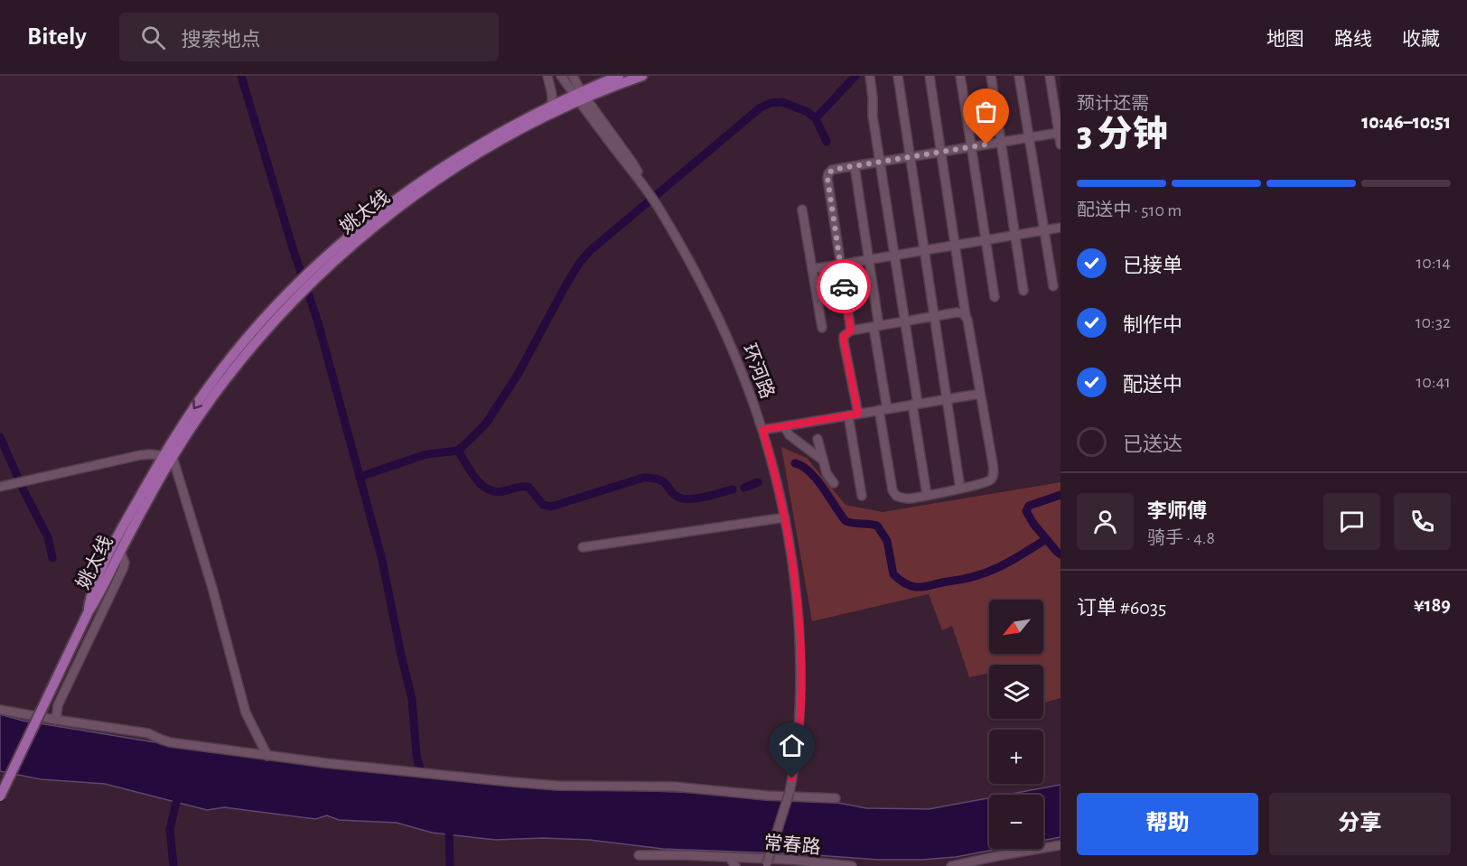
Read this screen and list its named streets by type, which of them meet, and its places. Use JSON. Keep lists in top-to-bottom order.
{
  "streets": {
    "main road": ["姚太线"],
    "street": ["环河路", "常春路"]
  },
  "crossings": [
    ["姚太线", "环河路"]
  ],
  "north": "bottom left",
  "page": {
    "header": "Bitely",
    "search": "搜索地点",
    "nav": ["地图", "路线", "收藏"],
    "heading": ["3 分钟", "预计还需", "10:46–10:51"],
    "panel": [
      "李师傅",
      "骑手 · 4.8",
      "订单 #6035",
      "¥189"
    ],
    "bar": "配送中 · 510 m",
    "list": [
      ["已接单", "10:14"],
      ["制作中", "10:32"],
      ["配送中", "10:41"],
      "已送达"
    ],
    "map_buttons": ["+", "−"],
    "buttons": ["帮助", "分享"]
  }
}
